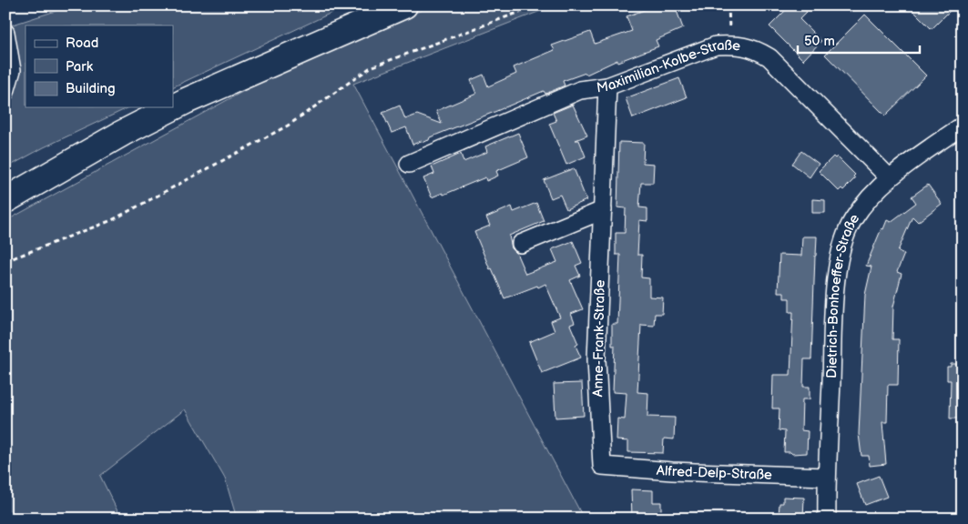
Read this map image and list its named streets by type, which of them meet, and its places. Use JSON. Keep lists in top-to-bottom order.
{
  "streets": {
    "street": [
      "Maximilian-Kolbe-Straße",
      "Dietrich-Bonhoeffer-Straße",
      "Anne-Frank-Straße",
      "Alfred-Delp-Straße"
    ]
  },
  "crossings": [
    ["Maximilian-Kolbe-Straße", "Dietrich-Bonhoeffer-Straße"],
    ["Maximilian-Kolbe-Straße", "Anne-Frank-Straße"],
    ["Dietrich-Bonhoeffer-Straße", "Alfred-Delp-Straße"],
    ["Anne-Frank-Straße", "Alfred-Delp-Straße"]
  ],
  "legend": ["Road", "Park", "Building"],
  "scale_bar": "50 m"
}
